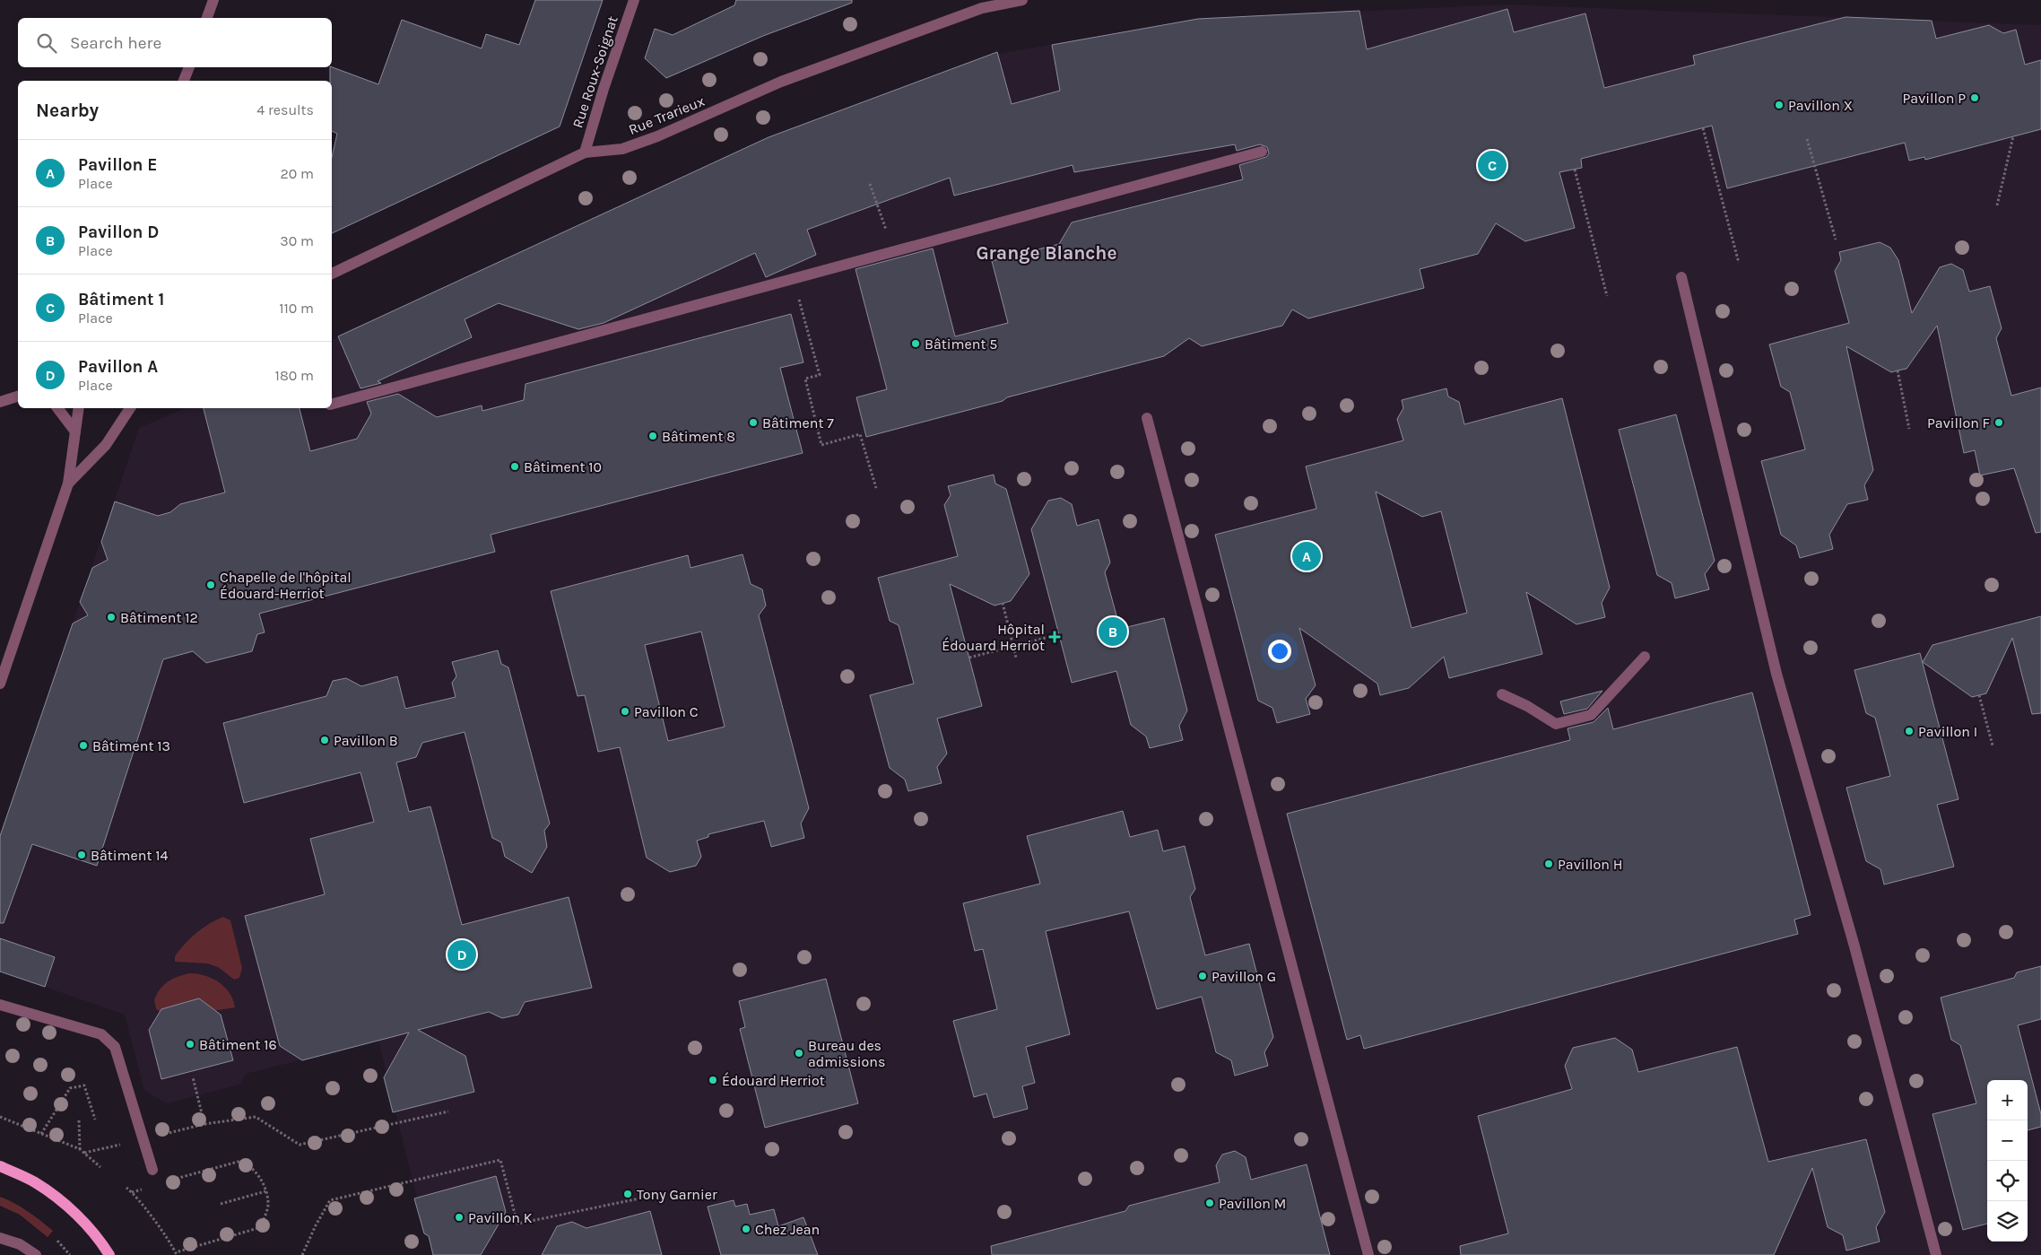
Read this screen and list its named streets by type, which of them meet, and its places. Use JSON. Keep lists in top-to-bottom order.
{
  "streets": {
    "street": ["Rue Roux-Soignat", "Rue Trarieux"]
  },
  "crossings": [
    ["Rue Roux-Soignat", "Rue Trarieux"]
  ],
  "districts": ["Grange Blanche"],
  "places": {
    "other": [
      "Pavillon P",
      "Pavillon X",
      "Bâtiment 5",
      "Bâtiment 7",
      "Pavillon F",
      "Bâtiment 8",
      "Bâtiment 10",
      "Chapelle de l'hôpital Édouard-Herriot",
      "Bâtiment 12",
      "Pavillon C",
      "Pavillon I",
      "Pavillon B",
      "Bâtiment 13",
      "Bâtiment 14",
      "Pavillon H",
      "Pavillon G",
      "Bâtiment 16",
      "Bureau des admissions",
      "Édouard Herriot",
      "Tony Garnier",
      "Pavillon M",
      "Pavillon K",
      "Chez Jean"
    ],
    "health": ["Hôpital Édouard Herriot"]
  },
  "page": {
    "search": "Search here",
    "heading": ["Nearby", "4 results"],
    "list": [
      {
        "mark": "A",
        "name": "Pavillon E",
        "note": "Place",
        "value": "20 m"
      },
      {
        "mark": "B",
        "name": "Pavillon D",
        "note": "Place",
        "value": "30 m"
      },
      {
        "mark": "C",
        "name": "Bâtiment 1",
        "note": "Place",
        "value": "110 m"
      },
      {
        "mark": "D",
        "name": "Pavillon A",
        "note": "Place",
        "value": "180 m"
      }
    ],
    "pins": [
      "C",
      "A",
      "B",
      "D"
    ],
    "map_buttons": ["+", "−"]
  }
}
